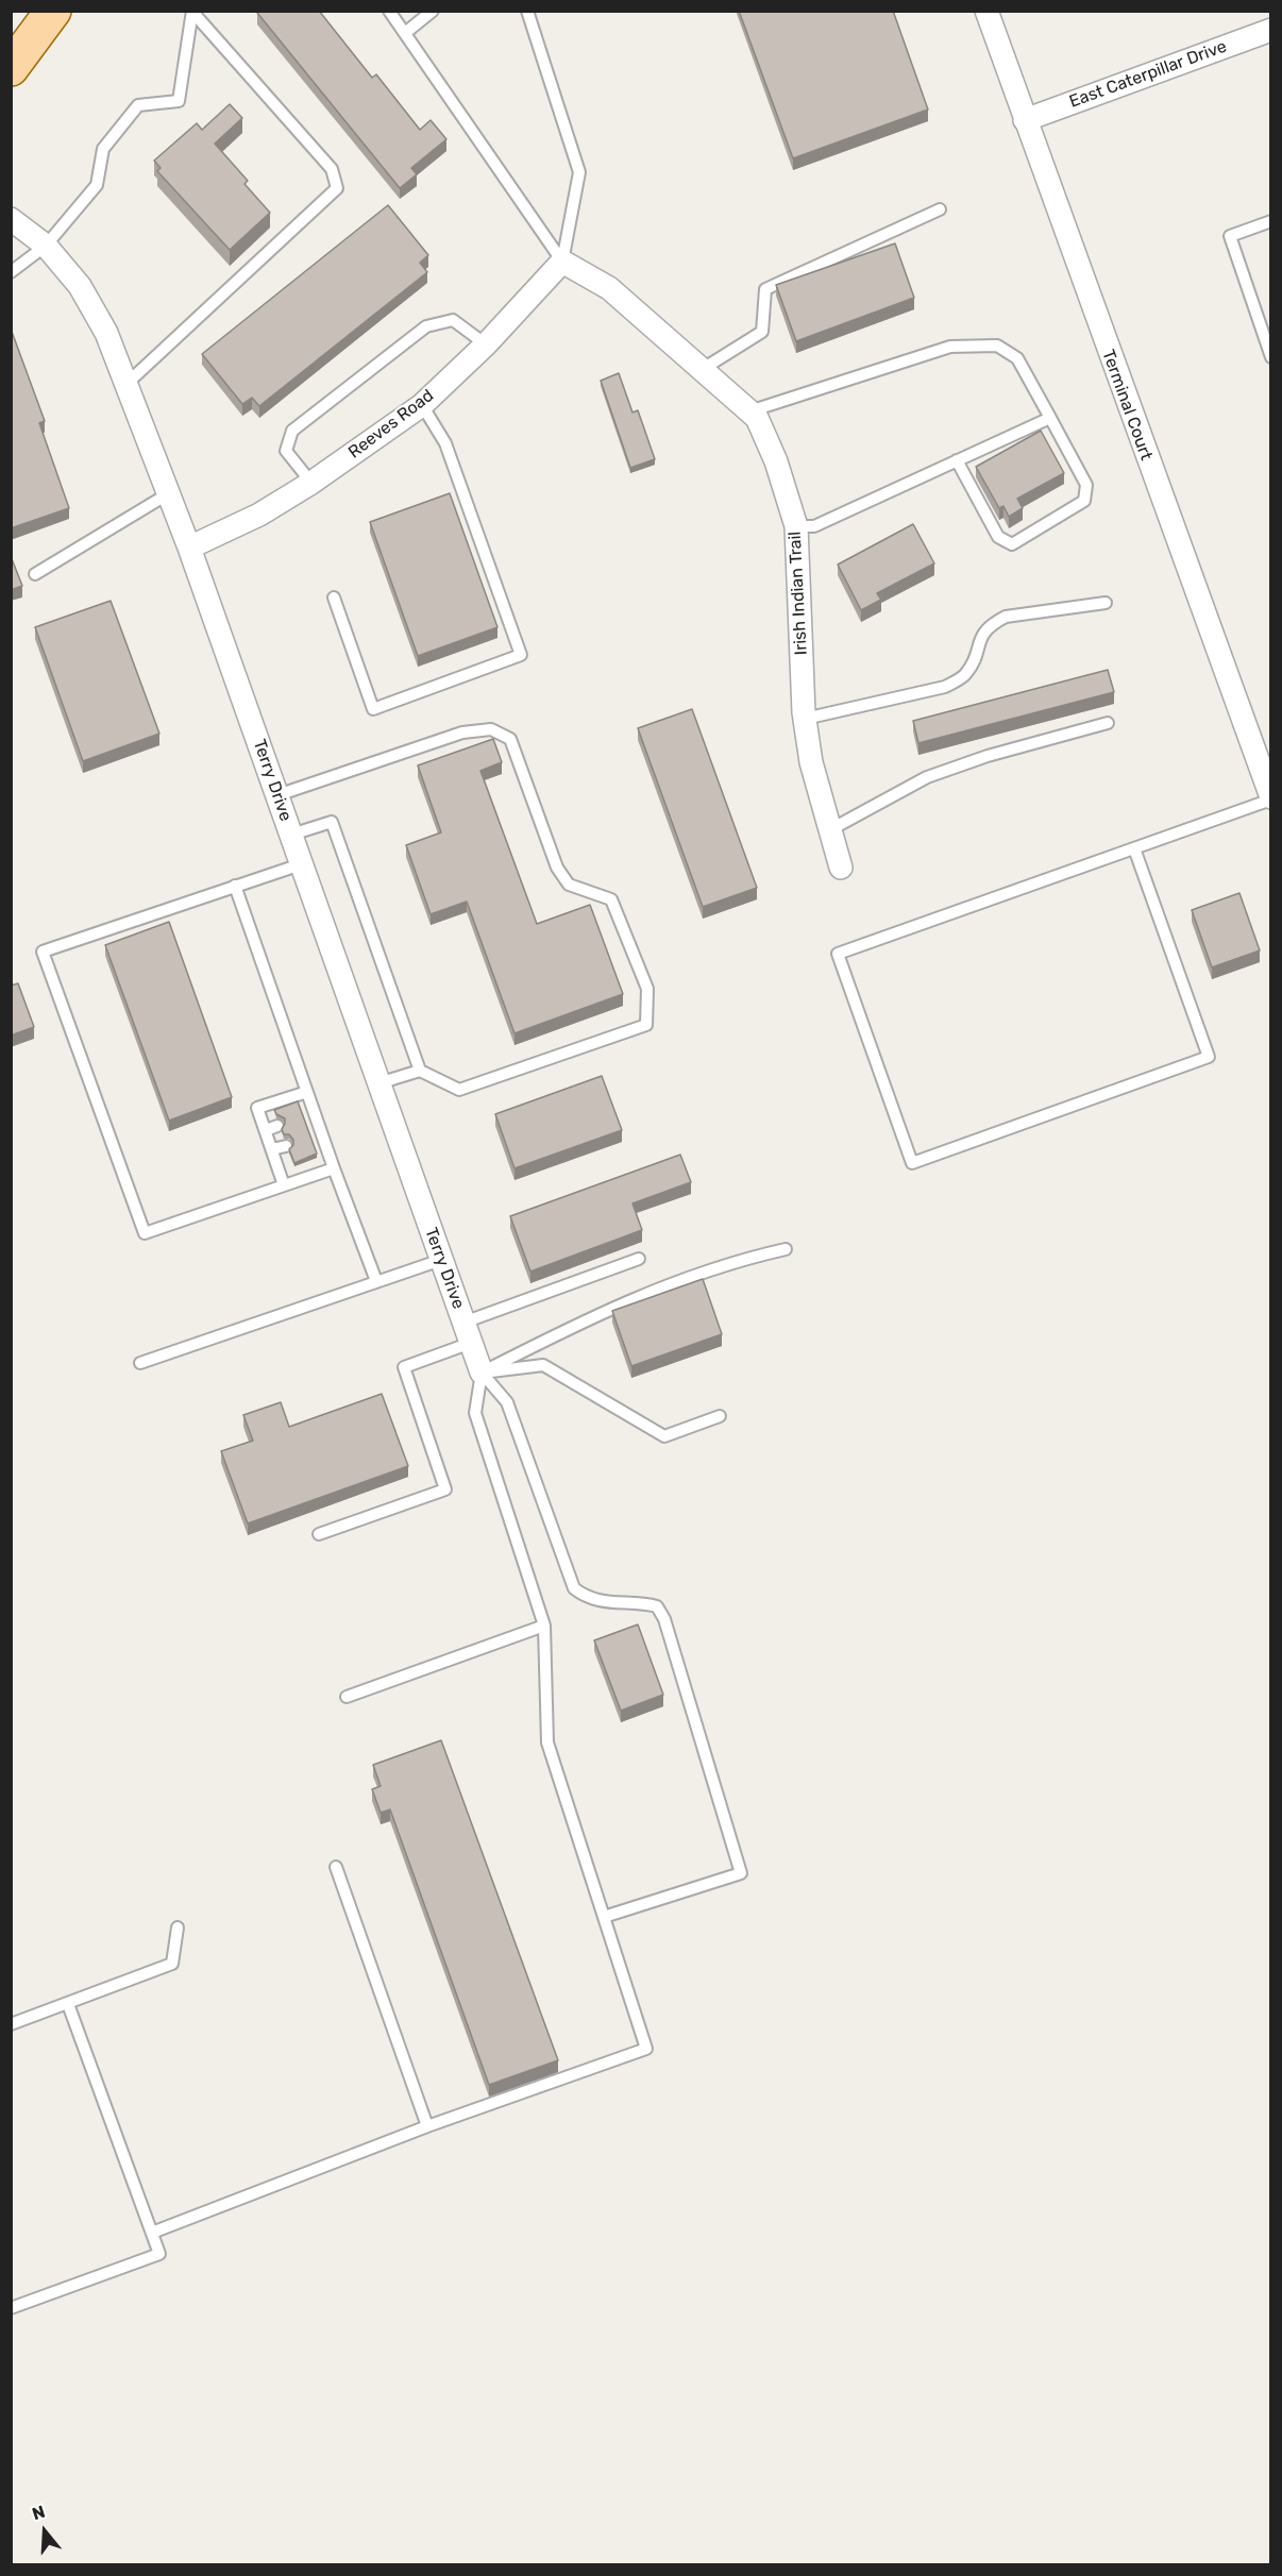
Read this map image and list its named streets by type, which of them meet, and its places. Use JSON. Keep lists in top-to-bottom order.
{
  "streets": {
    "street": [
      "East Caterpillar Drive",
      "Terminal Court",
      "Reeves Road",
      "Irish Indian Trail",
      "Terry Drive"
    ]
  },
  "crossings": [
    ["East Caterpillar Drive", "Terminal Court"],
    ["Reeves Road", "Irish Indian Trail"],
    ["Reeves Road", "Terry Drive"]
  ],
  "north": "top"
}
